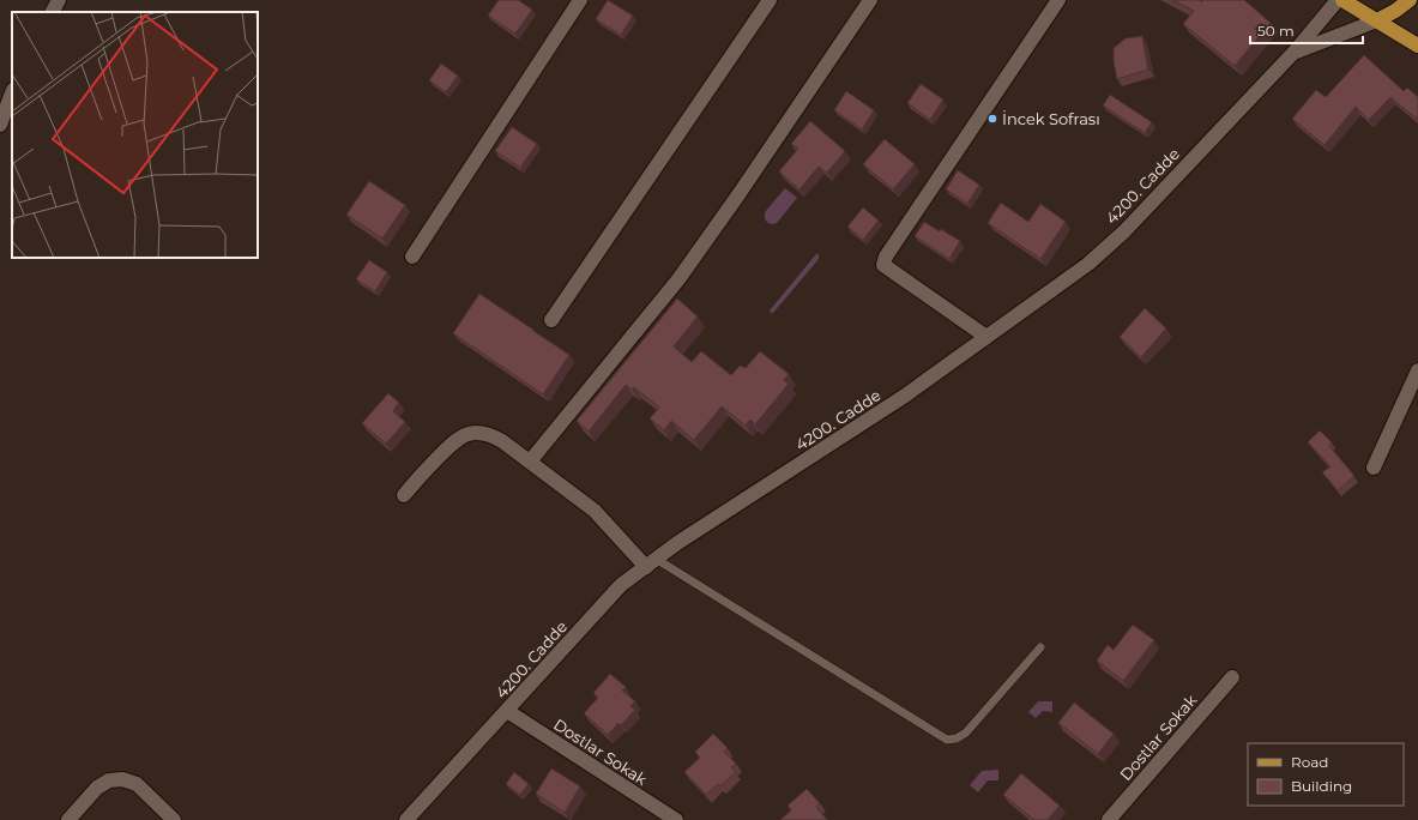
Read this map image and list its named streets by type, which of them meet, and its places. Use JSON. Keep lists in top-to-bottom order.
{
  "streets": {
    "street": ["4200. Cadde", "Dostlar Sokak"]
  },
  "crossings": [
    ["4200. Cadde", "Dostlar Sokak"]
  ],
  "places": ["İncek Sofrası"],
  "legend": ["Road", "Building"],
  "scale_bar": "50 m"
}
